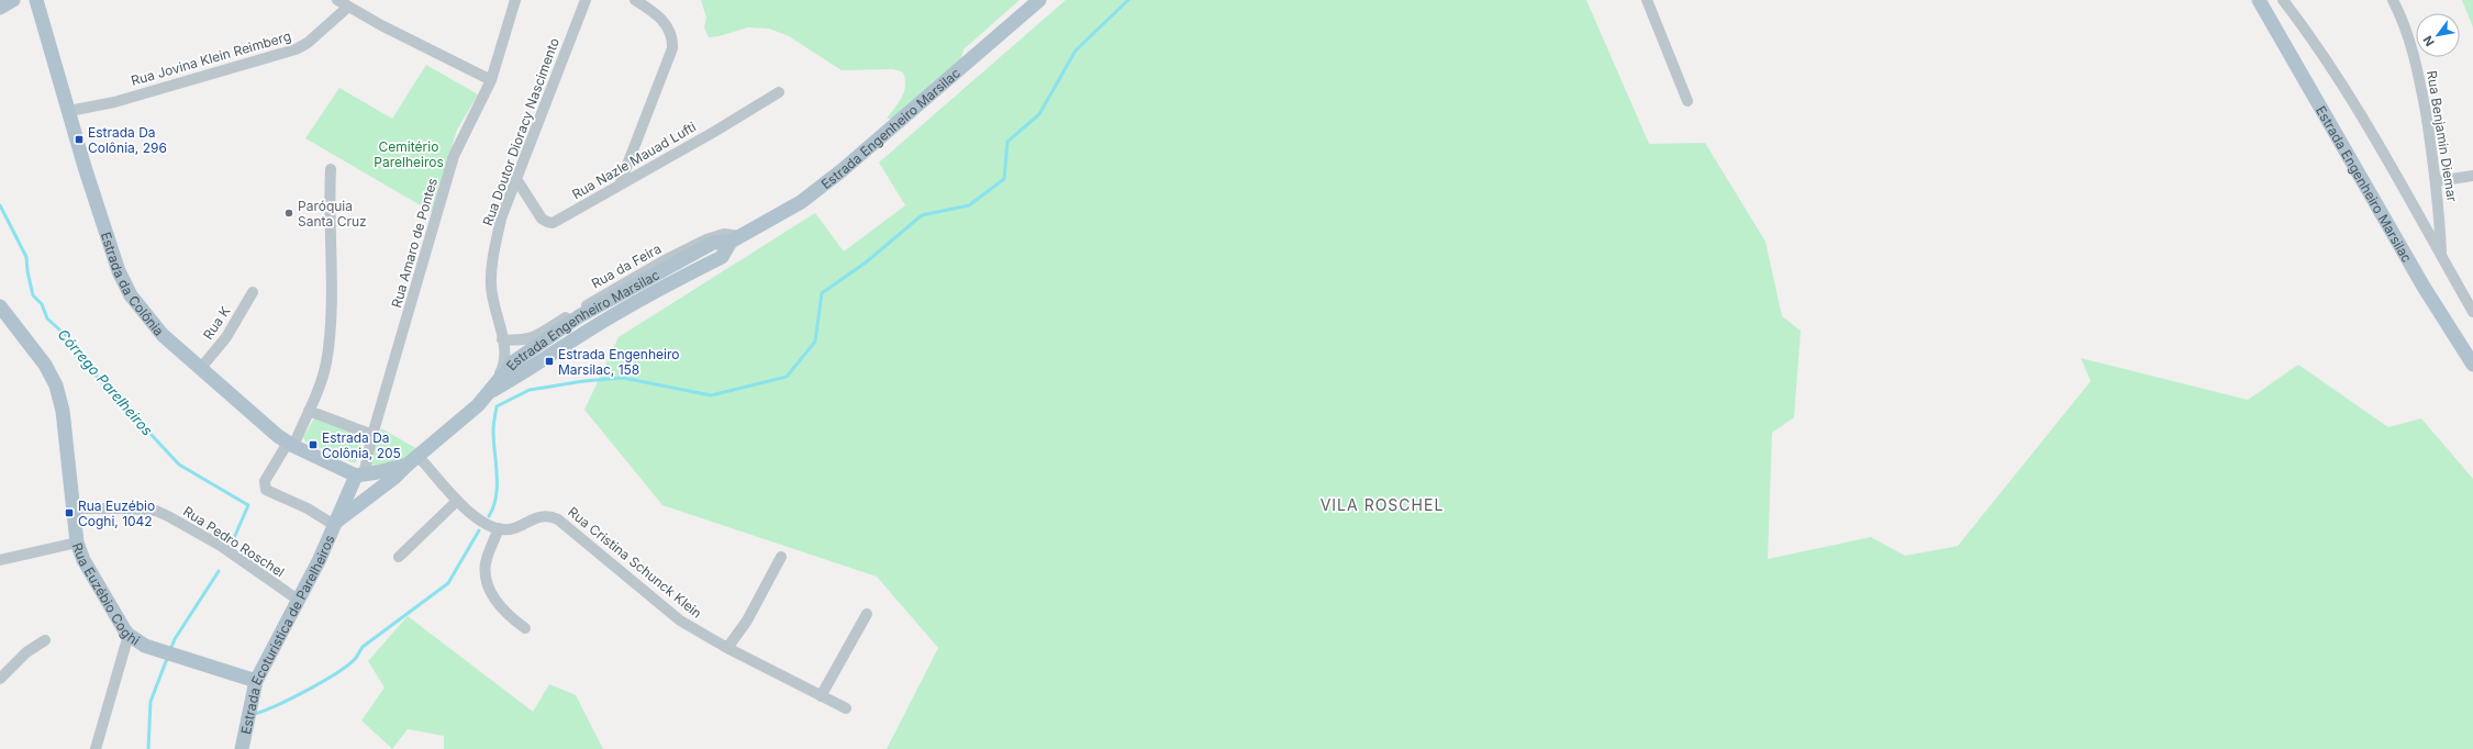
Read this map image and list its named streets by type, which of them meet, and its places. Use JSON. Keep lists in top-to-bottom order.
{
  "streets": {
    "main road": [
      "Estrada Engenheiro Marsilac",
      "Estrada da Colônia",
      "Rua Euzébio Coghi",
      "Estrada Ecoturistica de Parelheiros"
    ],
    "street": [
      "Rua Jovina Klein Reimberg",
      "Rua Doutor Dioracy Nascimento",
      "Rua Benjamin Diemar",
      "Rua Nazle Mauad Lufti",
      "Rua Amaro de Pontes",
      "Rua K",
      "Rua Pedro Roschel",
      "Rua Cristina Schunck Klein"
    ]
  },
  "crossings": [
    ["Rua Jovina Klein Reimberg", "Estrada da Colônia"],
    ["Estrada Engenheiro Marsilac", "Rua Doutor Dioracy Nascimento"],
    ["Estrada Engenheiro Marsilac", "Rua Amaro de Pontes"],
    ["Estrada Engenheiro Marsilac", "Estrada da Colônia"],
    ["Estrada Engenheiro Marsilac", "Estrada Ecoturistica de Parelheiros"],
    ["Rua Doutor Dioracy Nascimento", "Rua Nazle Mauad Lufti"],
    ["Rua Amaro de Pontes", "Estrada da Colônia"],
    ["Rua Amaro de Pontes", "Estrada Ecoturistica de Parelheiros"],
    ["Estrada da Colônia", "Rua K"],
    ["Estrada da Colônia", "Estrada Ecoturistica de Parelheiros"],
    ["Rua Pedro Roschel", "Rua Euzébio Coghi"],
    ["Rua Pedro Roschel", "Estrada Ecoturistica de Parelheiros"],
    ["Rua Euzébio Coghi", "Estrada Ecoturistica de Parelheiros"]
  ],
  "districts": ["VILA ROSCHEL"],
  "water": ["Córrego Parelheiros"],
  "parks": ["Cemitério Parelheiros"],
  "places": {
    "transit": [
      "Estrada Da Colônia, 296",
      "Estrada Engenheiro Marsilac, 158",
      "Estrada Da Colônia, 205",
      "Rua Euzébio Coghi, 1042"
    ],
    "other": ["Paróquia Santa Cruz"]
  },
  "north": "bottom left"
}
